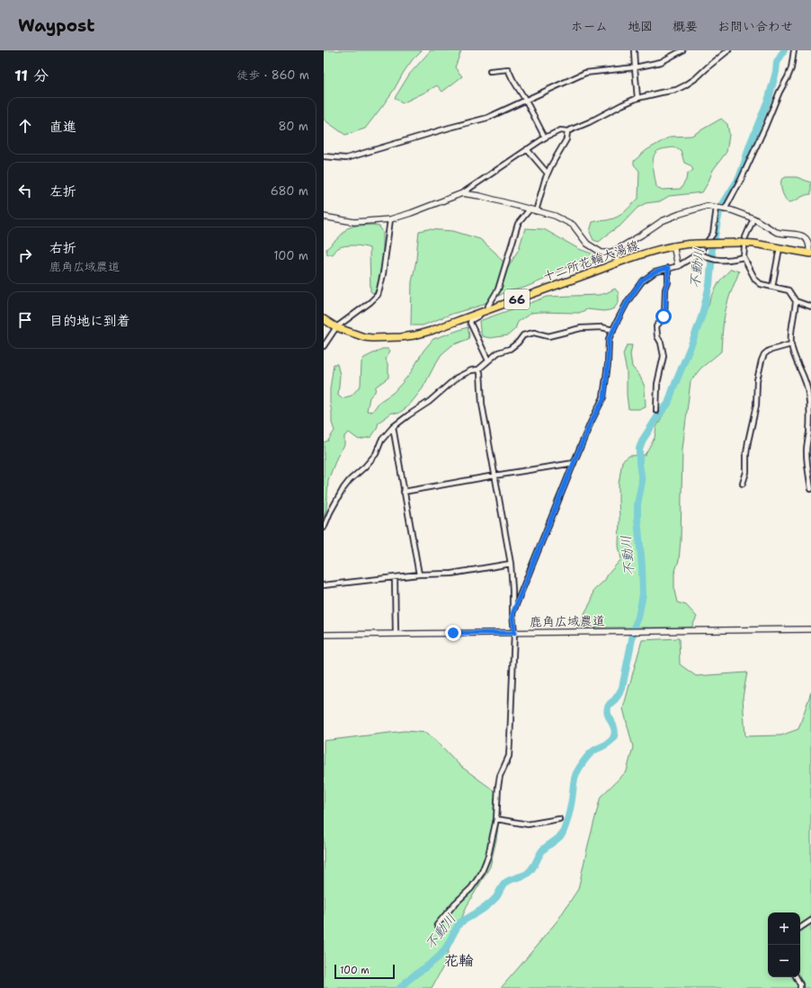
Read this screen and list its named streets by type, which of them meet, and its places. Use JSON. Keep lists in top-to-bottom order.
{
  "streets": {
    "main road": ["十二所花輪大湯線", "66"],
    "street": ["鹿角広域農道"]
  },
  "districts": ["花輪"],
  "water": ["不動川"],
  "scale_bar": "100 m",
  "page": {
    "header": "Waypost",
    "nav": [
      "ホーム",
      "地図",
      "概要",
      "お問い合わせ"
    ],
    "heading": ["11 分", "徒歩 · 860 m"],
    "list": [
      ["直進", "80 m"],
      ["左折", "680 m"],
      ["右折", "鹿角広域農道", "100 m"],
      "目的地に到着"
    ],
    "map_buttons": ["+", "−"],
    "scale": "100 m"
  }
}
